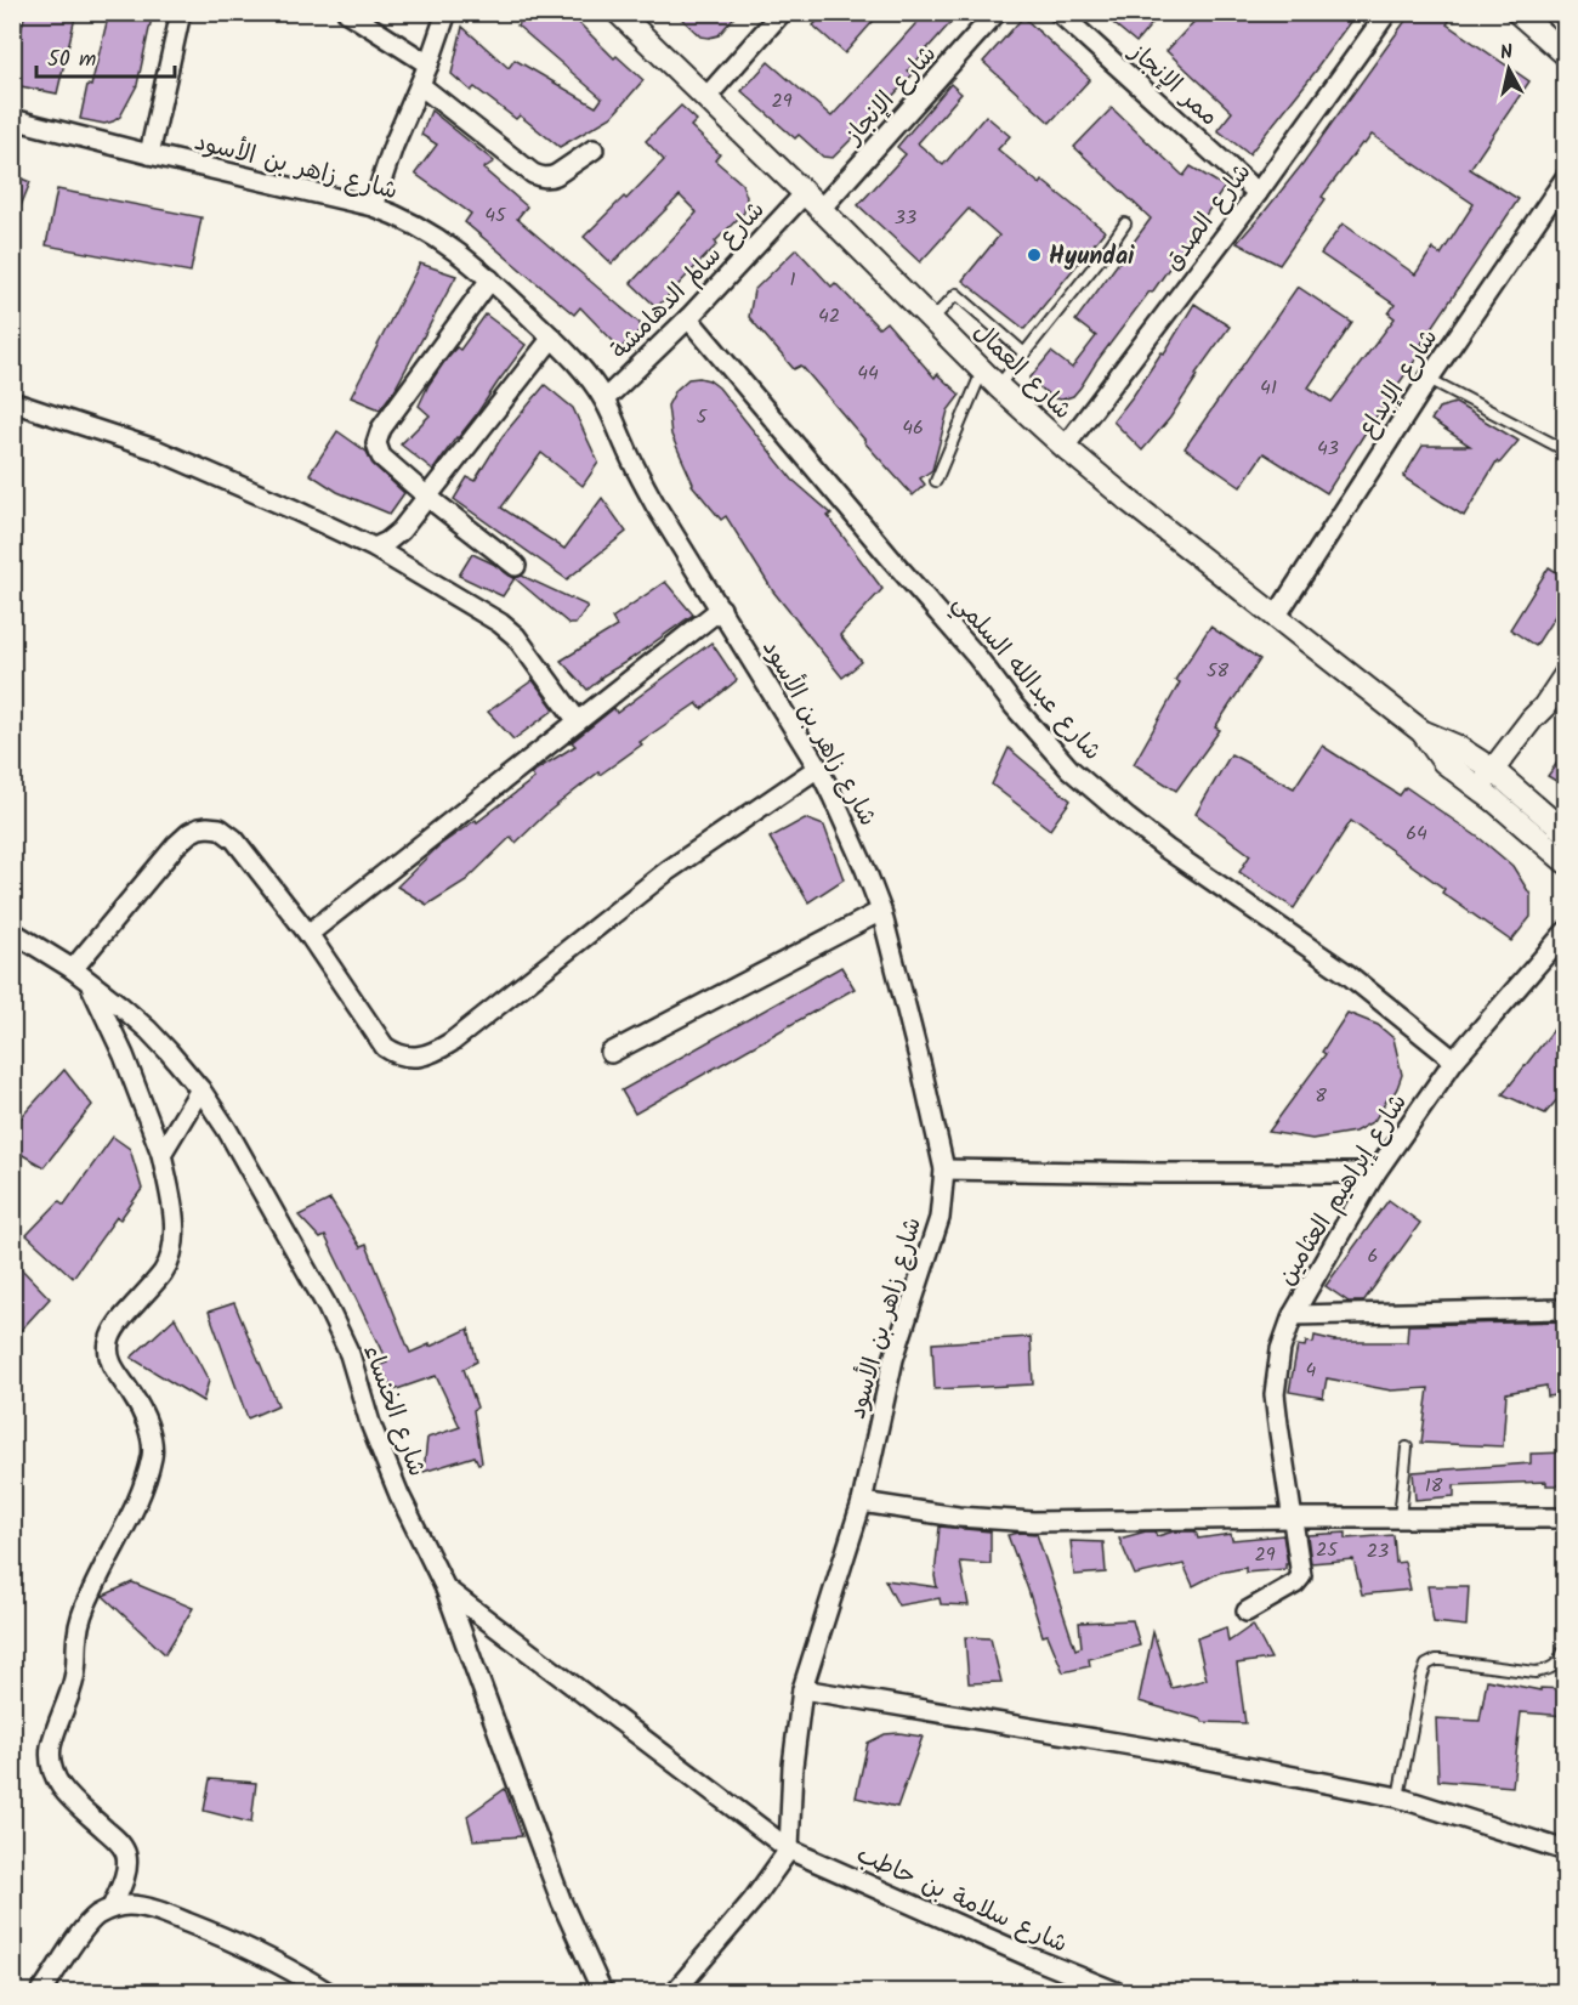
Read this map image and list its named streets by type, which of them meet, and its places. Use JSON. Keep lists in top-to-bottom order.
{
  "streets": {
    "street": [
      "ممر الإنجاز",
      "شارع الإنجاز",
      "شارع زاهر بن الأسود",
      "شارع الصدق",
      "شارع سالم الدهامشة",
      "شارع العمال",
      "شارع الإبداع",
      "شارع عبدالله السلمي",
      "شارع إبراهيم العثامين",
      "شارع الخنساء",
      "شارع سلامة بن حاطب"
    ]
  },
  "crossings": [
    ["ممر الإنجاز", "شارع الصدق"],
    ["شارع الإنجاز", "شارع سالم الدهامشة"],
    ["شارع الإنجاز", "شارع العمال"],
    ["شارع زاهر بن الأسود", "شارع سالم الدهامشة"],
    ["شارع زاهر بن الأسود", "شارع سلامة بن حاطب"],
    ["شارع الصدق", "شارع العمال"],
    ["شارع سالم الدهامشة", "شارع العمال"],
    ["شارع سالم الدهامشة", "شارع عبدالله السلمي"],
    ["شارع العمال", "شارع الإبداع"],
    ["شارع عبدالله السلمي", "شارع إبراهيم العثامين"],
    ["شارع الخنساء", "شارع سلامة بن حاطب"]
  ],
  "places": ["Hyundai"],
  "house_numbers": [
    "29",
    "45",
    "33",
    "1",
    "42",
    "44",
    "41",
    "5",
    "46",
    "43",
    "58",
    "64",
    "8",
    "6",
    "4",
    "18",
    "25",
    "23",
    "29"
  ],
  "scale_bar": "50 m",
  "north": "top"
}
